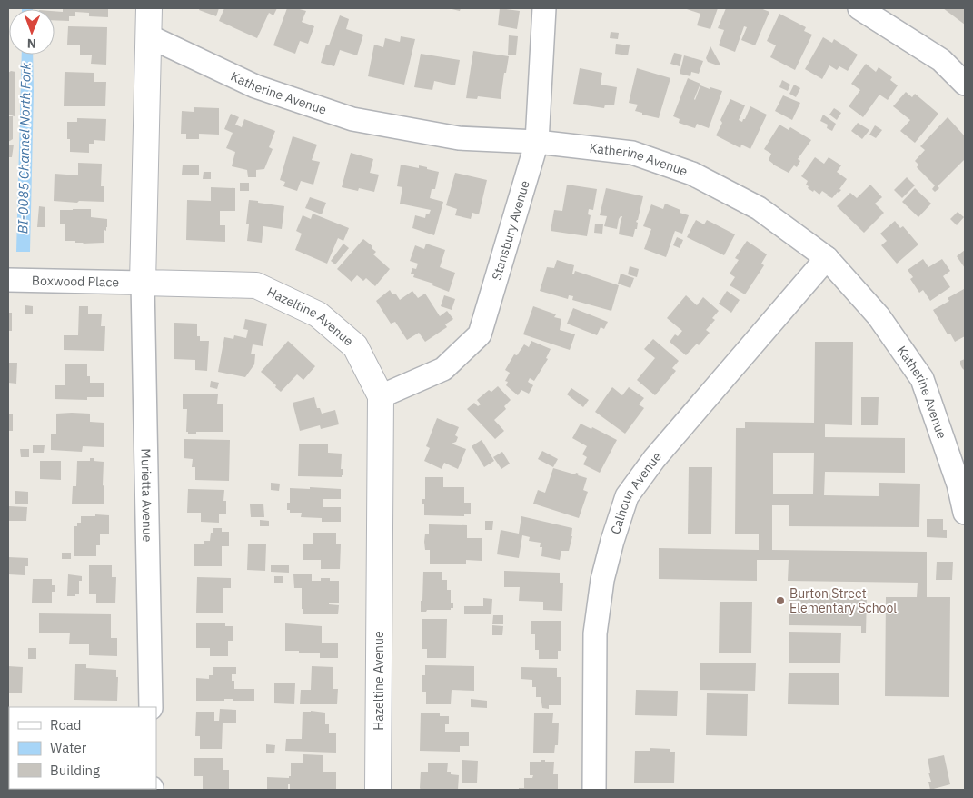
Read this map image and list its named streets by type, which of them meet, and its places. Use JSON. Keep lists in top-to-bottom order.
{
  "streets": {
    "street": [
      "Katherine Avenue",
      "Stansbury Avenue",
      "Boxwood Place",
      "Hazeltine Avenue",
      "Calhoun Avenue",
      "Murietta Avenue"
    ]
  },
  "crossings": [
    ["Katherine Avenue", "Stansbury Avenue"],
    ["Katherine Avenue", "Calhoun Avenue"],
    ["Stansbury Avenue", "Hazeltine Avenue"],
    ["Boxwood Place", "Hazeltine Avenue"],
    ["Boxwood Place", "Murietta Avenue"],
    ["Hazeltine Avenue", "Murietta Avenue"]
  ],
  "water": ["BI-0085 Channel North Fork"],
  "places": ["Burton Street Elementary School"],
  "legend": ["Road", "Water", "Building"],
  "north": "bottom"
}
